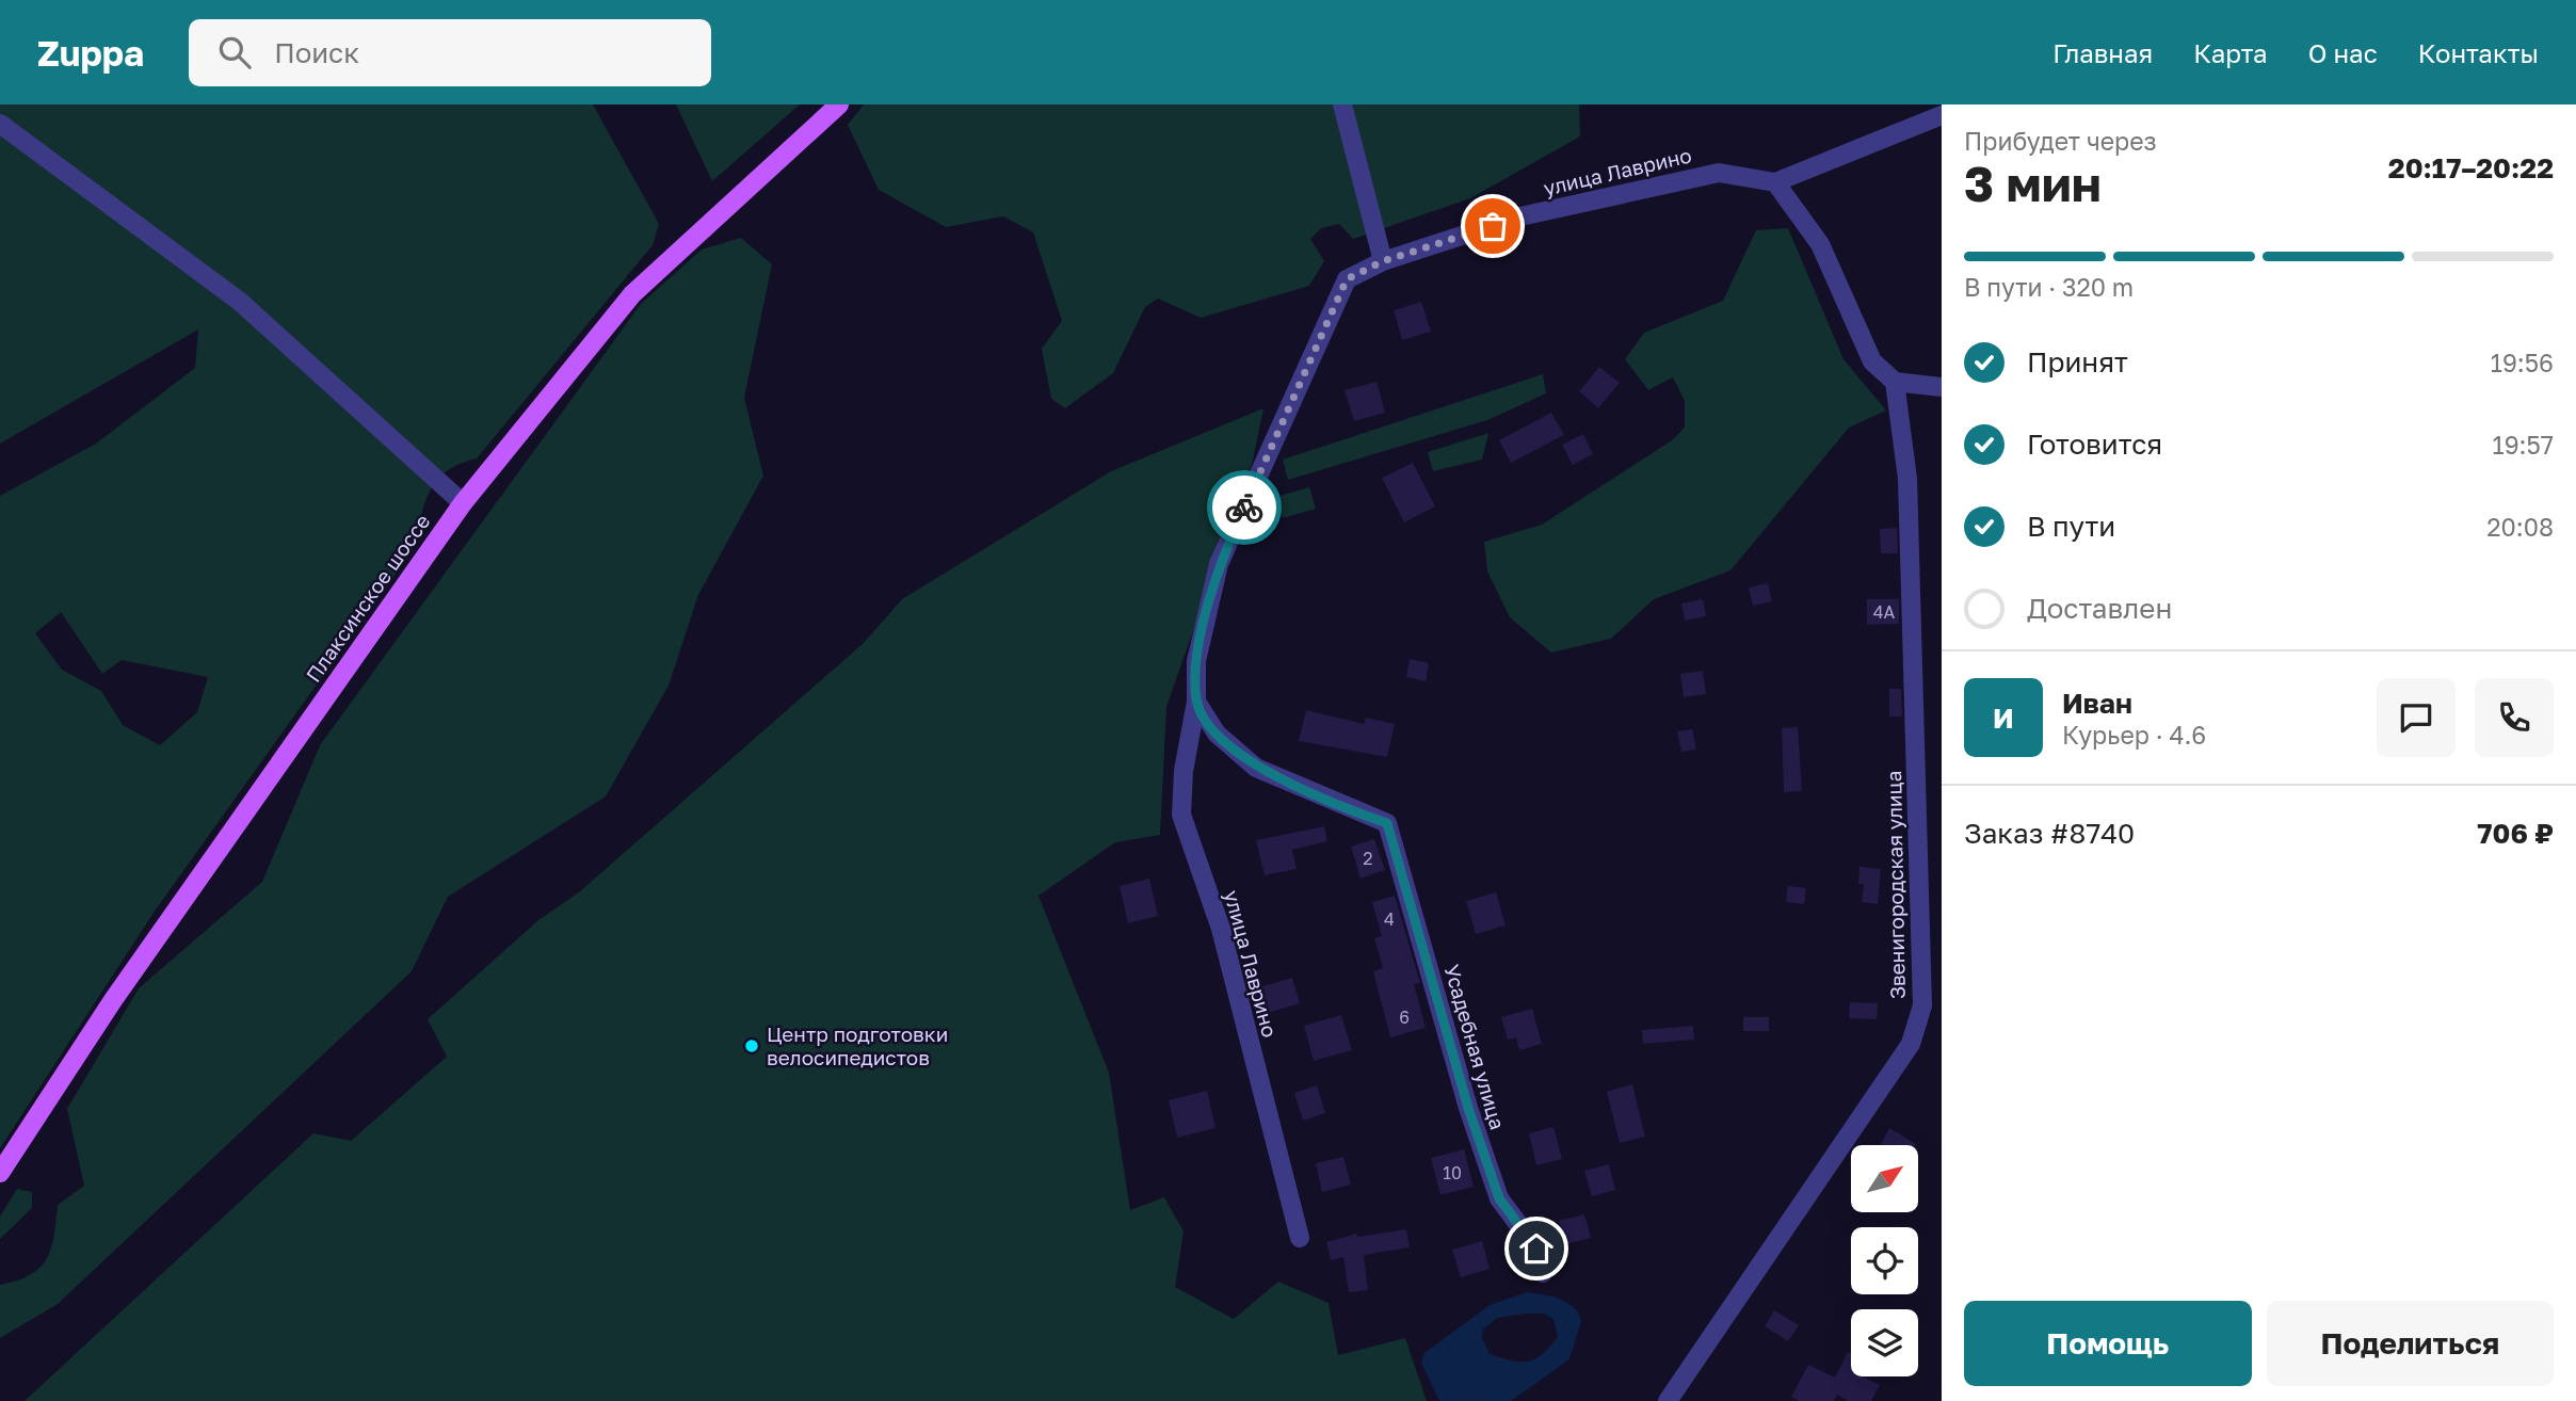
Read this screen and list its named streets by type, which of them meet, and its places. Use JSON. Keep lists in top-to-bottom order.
{
  "streets": {
    "main road": ["Плаксинское шоссе"],
    "street": ["улица Лаврино", "Звенигородская улица", "Усадебная улица"]
  },
  "crossings": [
    ["улица Лаврино", "Усадебная улица"]
  ],
  "places": ["Центр подготовки велосипедистов"],
  "house_numbers": [
    "4А",
    "2",
    "4",
    "6",
    "10"
  ],
  "north": "top right",
  "page": {
    "header": "Zuppa",
    "search": "Поиск",
    "nav": [
      "Главная",
      "Карта",
      "О нас",
      "Контакты"
    ],
    "heading": ["3 мин", "Прибудет через", "20:17–20:22"],
    "panel": [
      "Иван",
      "Курьер · 4.6",
      "Заказ #8740",
      "706 ₽"
    ],
    "bar": "В пути · 320 m",
    "list": [
      ["Принят", "19:56"],
      ["Готовится", "19:57"],
      ["В пути", "20:08"],
      "Доставлен"
    ],
    "round": "И",
    "buttons": ["Помощь", "Поделиться"]
  }
}
